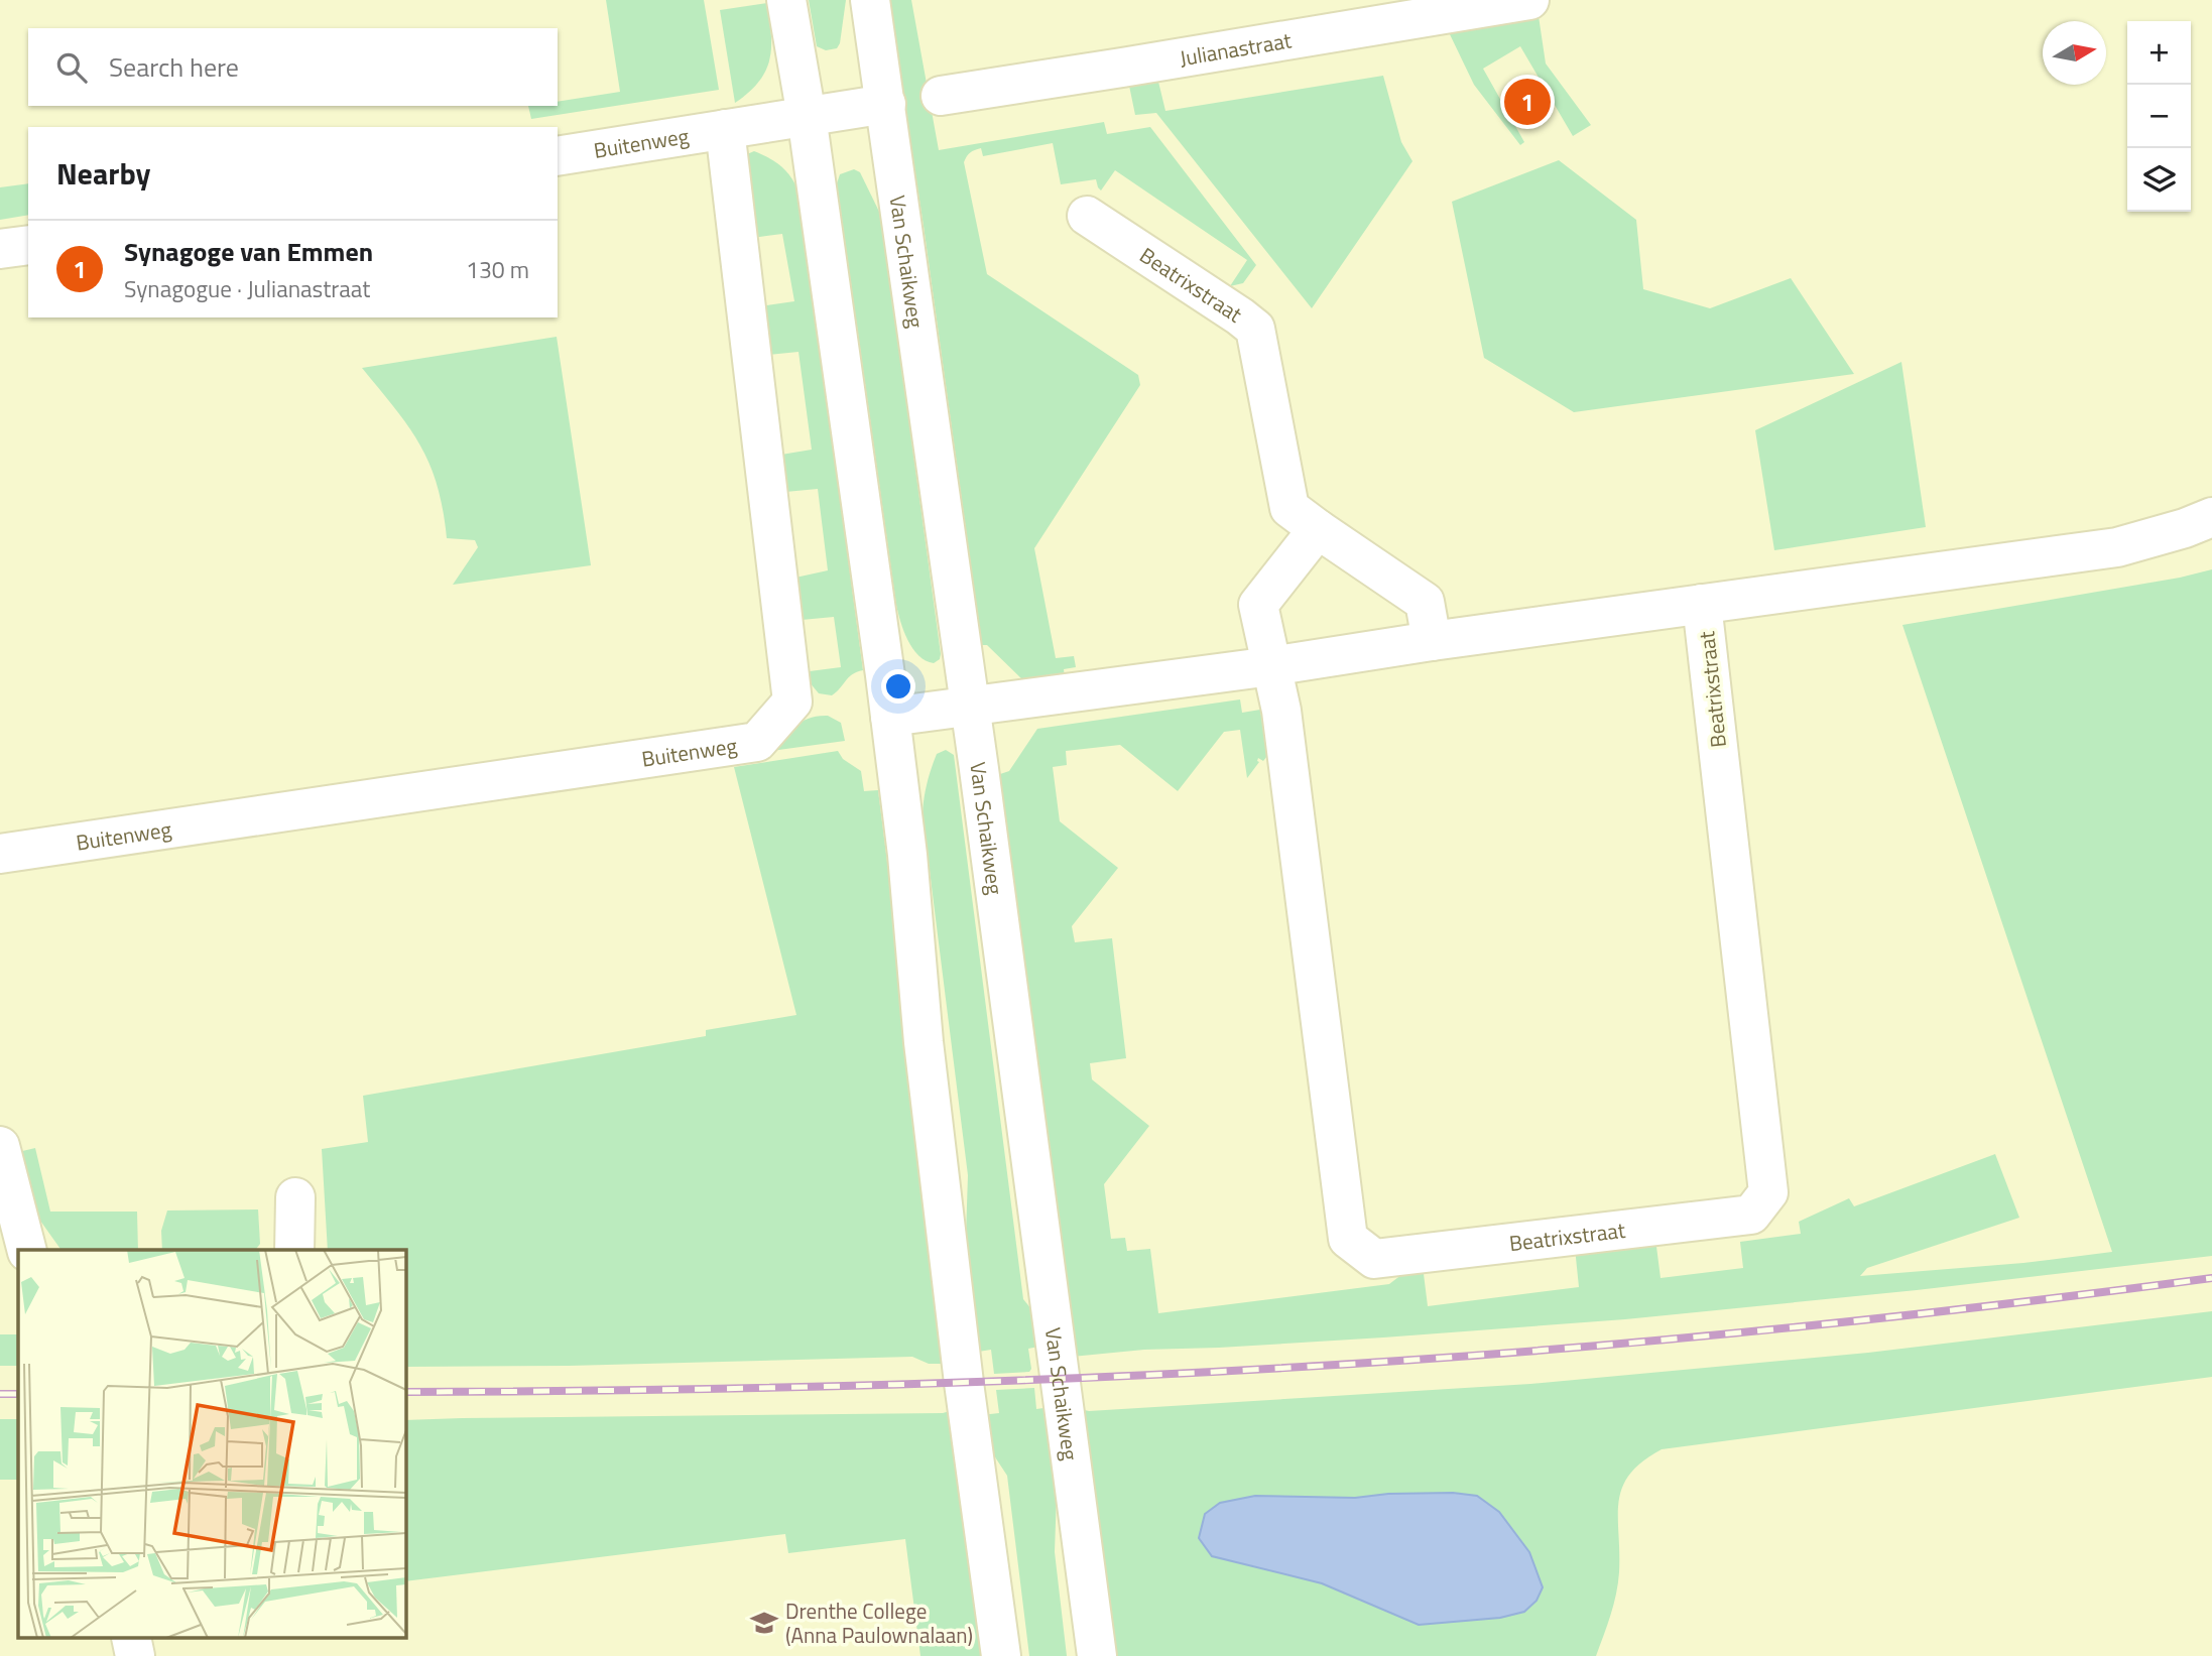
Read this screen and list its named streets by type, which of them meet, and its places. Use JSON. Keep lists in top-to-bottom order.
{
  "streets": {
    "street": [
      "Julianastraat",
      "Buitenweg",
      "Van Schaikweg",
      "Beatrixstraat"
    ]
  },
  "crossings": [
    ["Buitenweg", "Van Schaikweg"],
    ["Van Schaikweg", "Beatrixstraat"]
  ],
  "places": {
    "school or university": ["Drenthe College (Anna Paulownalaan)"]
  },
  "north": "right",
  "page": {
    "map_buttons": ["+", "−"],
    "search": "Search here",
    "pins": "1",
    "heading": "Nearby",
    "list": [
      {
        "mark": "1",
        "name": "Synagoge van Emmen",
        "note": "Synagogue · Julianastraat",
        "value": "130 m"
      }
    ]
  }
}
